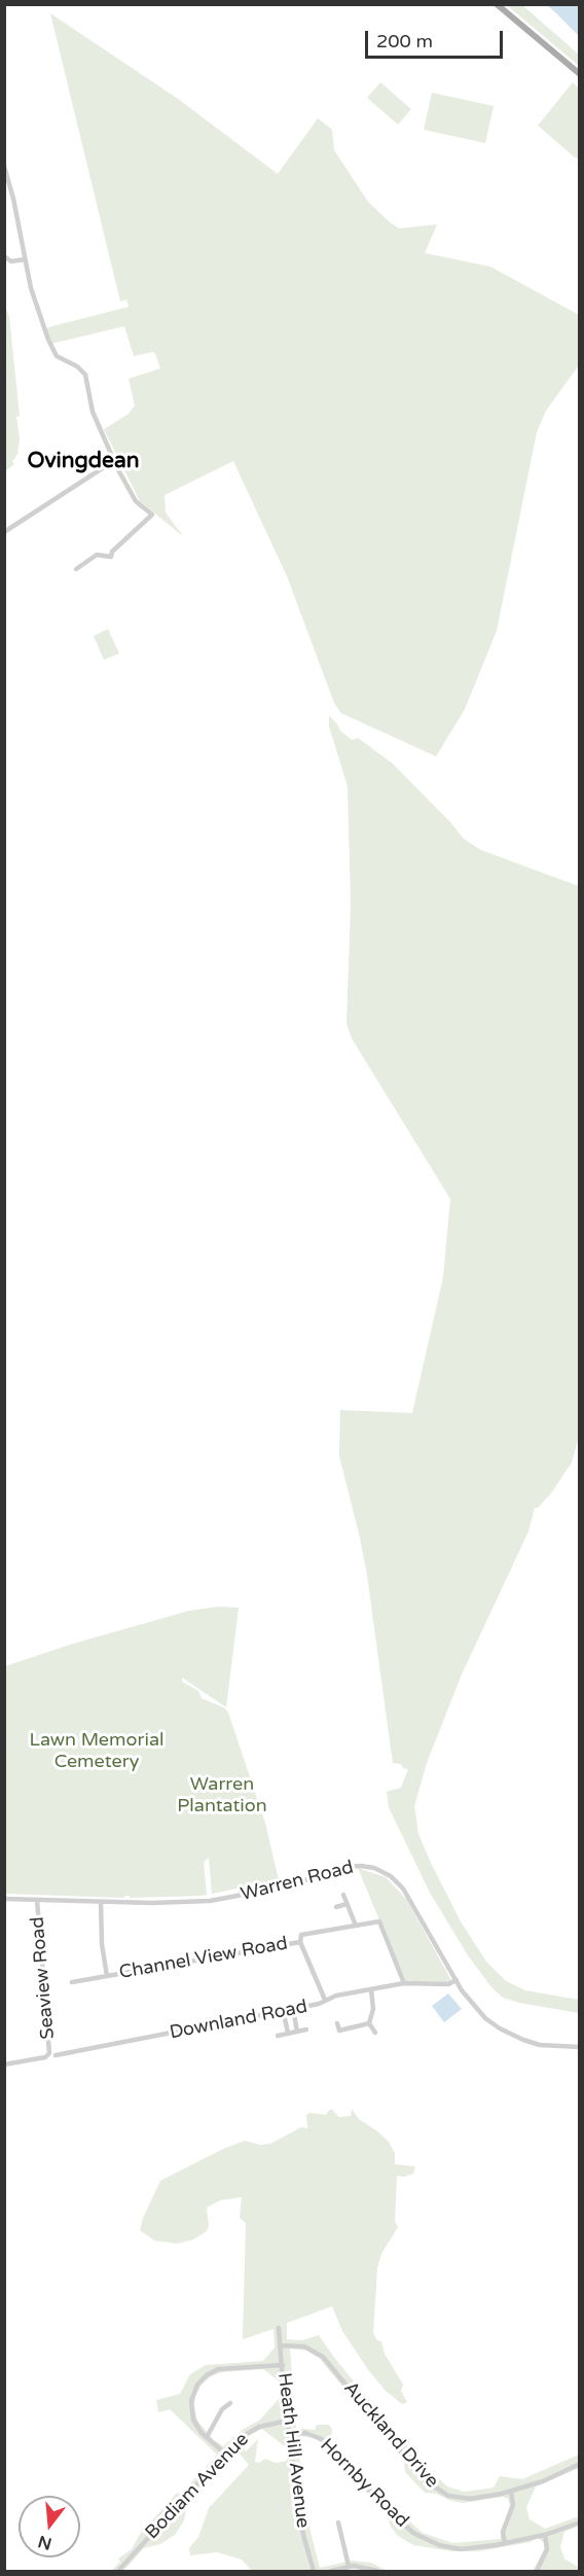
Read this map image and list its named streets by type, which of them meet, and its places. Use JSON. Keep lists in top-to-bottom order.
{
  "streets": {
    "street": [
      "Warren Road",
      "Channel View Road",
      "Seaview Road",
      "Downland Road",
      "Auckland Drive",
      "Heath Hill Avenue",
      "Hornby Road",
      "Bodiam Avenue"
    ]
  },
  "crossings": [
    ["Warren Road", "Channel View Road"],
    ["Warren Road", "Seaview Road"],
    ["Warren Road", "Downland Road"],
    ["Auckland Drive", "Heath Hill Avenue"],
    ["Heath Hill Avenue", "Hornby Road"],
    ["Heath Hill Avenue", "Bodiam Avenue"]
  ],
  "districts": ["Ovingdean"],
  "parks": ["Lawn Memorial Cemetery", "Warren Plantation"],
  "scale_bar": "200 m",
  "north": "bottom"
}
